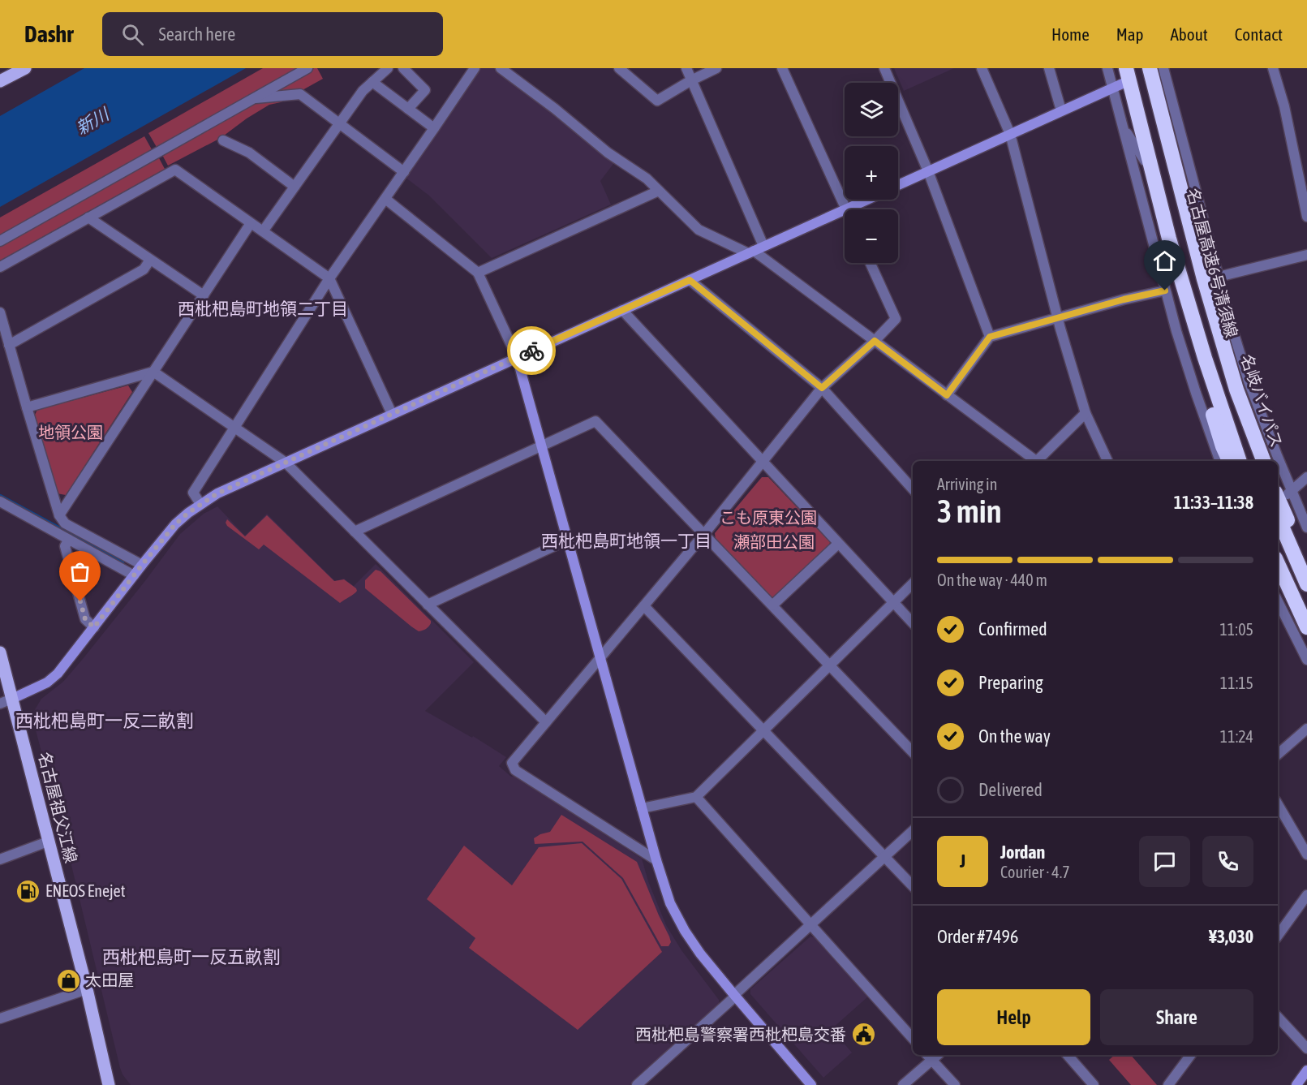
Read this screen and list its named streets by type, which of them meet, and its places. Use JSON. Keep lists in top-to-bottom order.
{
  "streets": {
    "highway": ["名古屋高速6号清須線", "名岐バイパス"],
    "main road": ["名古屋祖父江線"]
  },
  "crossings": [
    ["名古屋高速6号清須線", "名岐バイパス"]
  ],
  "districts": [
    "西枇杷島町地領二丁目",
    "西枇杷島町地領一丁目",
    "西枇杷島町一反二畝割",
    "西枇杷島町一反五畝割"
  ],
  "water": ["新川"],
  "parks": ["地領公園", "こも原東公園", "瀬部田公園"],
  "places": {
    "fuel station": ["ENEOS Enejet"],
    "shop": ["太田屋"],
    "public building": ["西枇杷島警察署西枇杷島交番"]
  },
  "page": {
    "header": "Dashr",
    "search": "Search here",
    "nav": [
      "Home",
      "Map",
      "About",
      "Contact"
    ],
    "map_buttons": ["+", "−"],
    "heading": ["3 min", "Arriving in", "11:33–11:38"],
    "panel": [
      "Jordan",
      "Courier · 4.7",
      "Order #7496",
      "¥3,030"
    ],
    "bar": "On the way · 440 m",
    "list": [
      ["Confirmed", "11:05"],
      ["Preparing", "11:15"],
      ["On the way", "11:24"],
      "Delivered"
    ],
    "round": "J",
    "buttons": ["Help", "Share"]
  }
}
